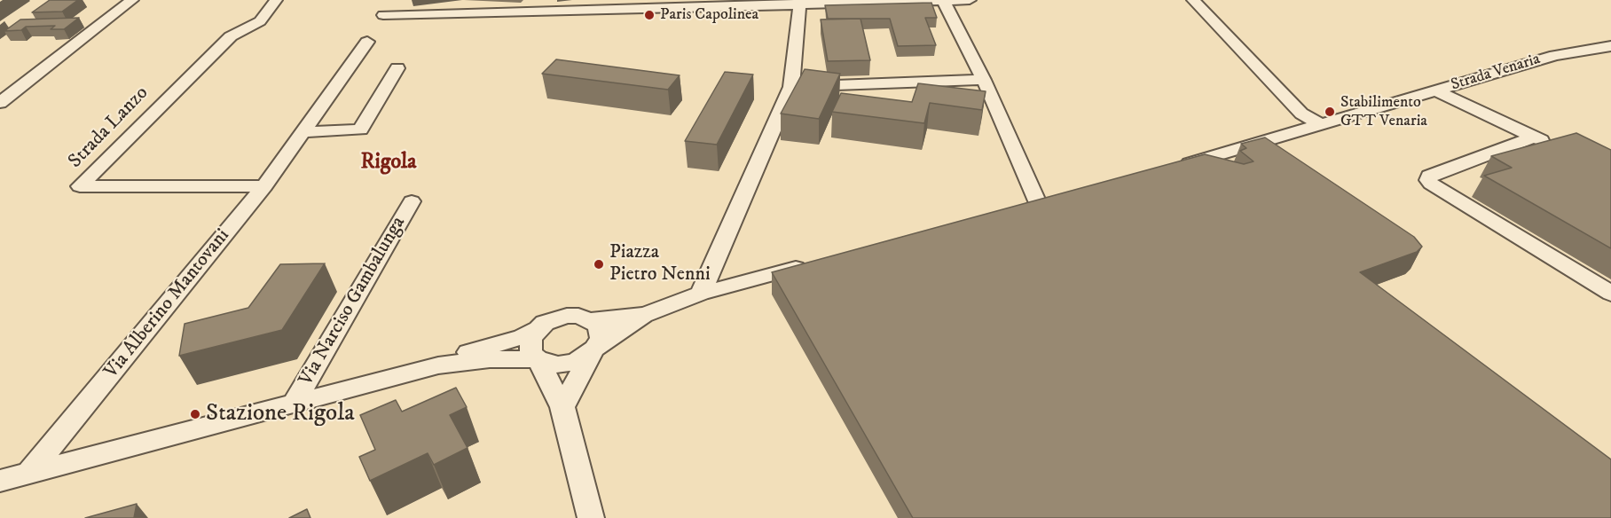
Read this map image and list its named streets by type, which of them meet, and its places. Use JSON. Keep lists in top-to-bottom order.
{
  "streets": {
    "street": [
      "Strada Venaria",
      "Strada Lanzo",
      "Via Narciso Gambalunga",
      "Via Alberino Mantovani"
    ]
  },
  "crossings": [
    ["Strada Lanzo", "Via Alberino Mantovani"]
  ],
  "districts": ["Rigola"],
  "places": [
    "Paris Capolinea",
    "Stabilimento GTT Venaria",
    "Piazza Pietro Nenni",
    "Stazione Rigola"
  ]
}
